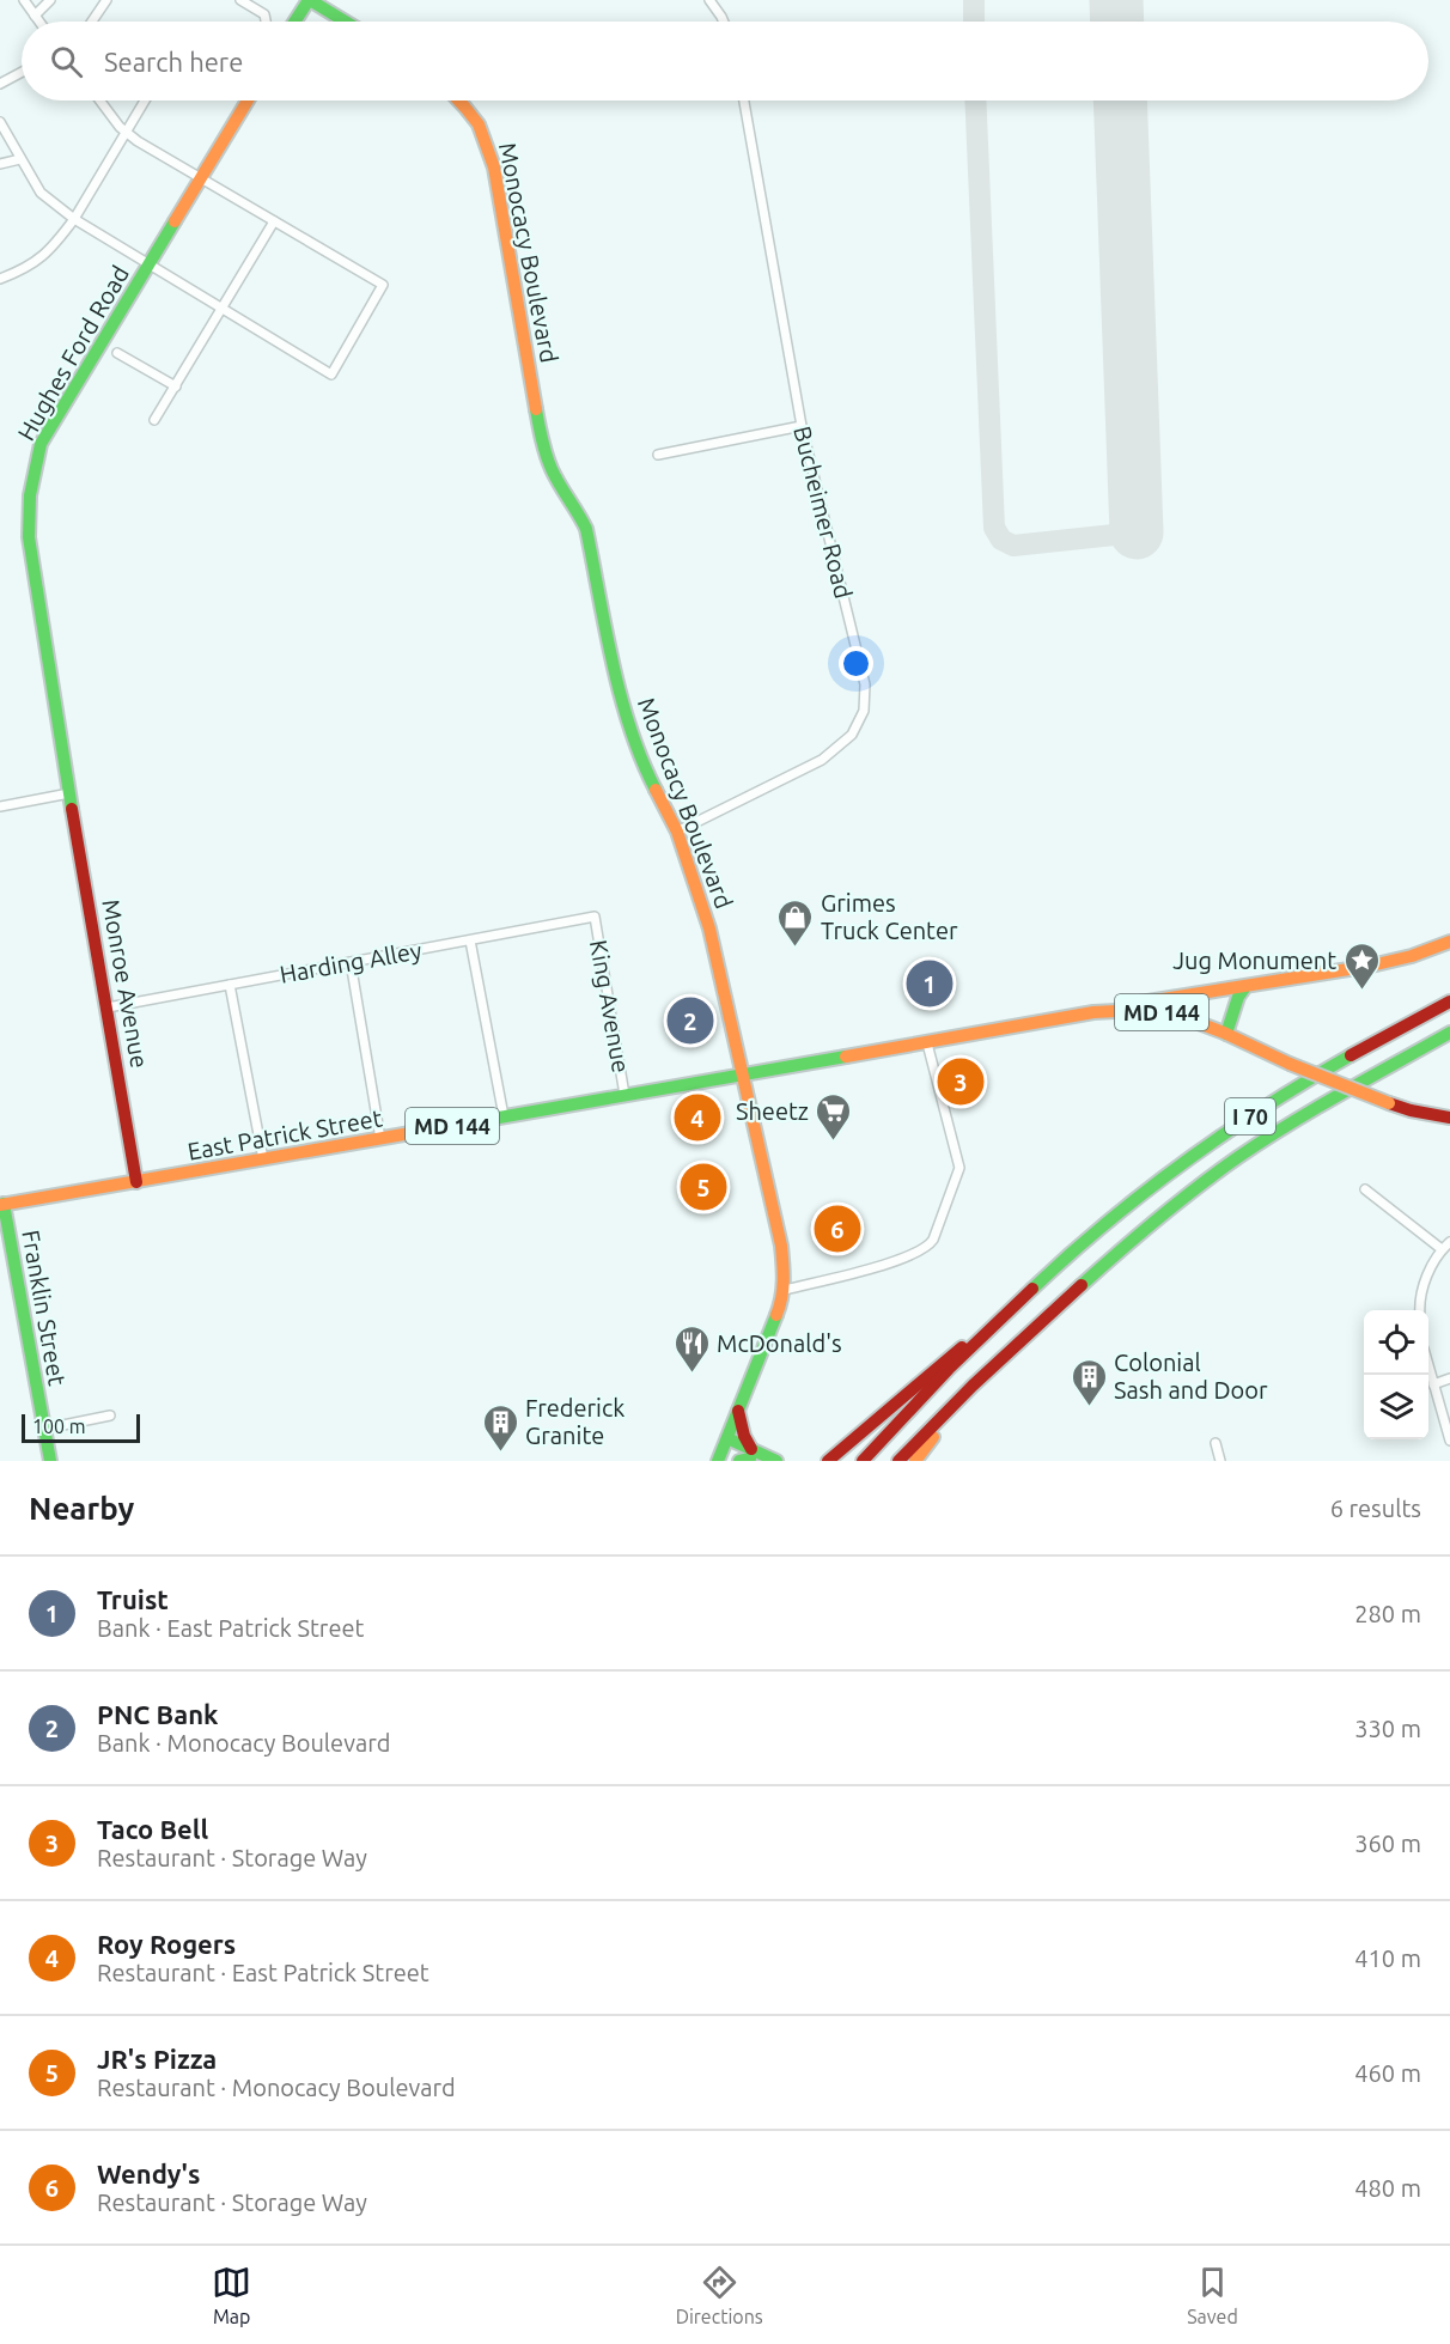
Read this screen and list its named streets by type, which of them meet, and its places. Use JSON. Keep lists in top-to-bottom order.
{
  "streets": {
    "main road": [
      "Monocacy Boulevard",
      "Hughes Ford Road",
      "Monroe Avenue",
      "MD 144",
      "I 70",
      "East Patrick Street",
      "Franklin Street"
    ],
    "street": ["Bucheimer Road", "Harding Alley", "King Avenue"]
  },
  "crossings": [
    ["Monocacy Boulevard", "Bucheimer Road"],
    ["Monocacy Boulevard", "East Patrick Street"],
    ["Hughes Ford Road", "Monroe Avenue"],
    ["Harding Alley", "Monroe Avenue"],
    ["Harding Alley", "King Avenue"],
    ["Monroe Avenue", "East Patrick Street"],
    ["King Avenue", "East Patrick Street"],
    ["East Patrick Street", "Franklin Street"]
  ],
  "places": {
    "shop": ["Grimes Truck Center"],
    "place": ["Jug Monument"],
    "supermarket": ["Sheetz"],
    "restaurant": ["McDonald's"],
    "building": ["Colonial Sash and Door", "Frederick Granite"]
  },
  "scale_bar": "100 m",
  "page": {
    "search": "Search here",
    "pins": [
      "1",
      "2",
      "3",
      "4",
      "5",
      "6"
    ],
    "scale": "100 m",
    "heading": ["Nearby", "6 results"],
    "list": [
      {
        "mark": "1",
        "name": "Truist",
        "note": "Bank · East Patrick Street",
        "value": "280 m"
      },
      {
        "mark": "2",
        "name": "PNC Bank",
        "note": "Bank · Monocacy Boulevard",
        "value": "330 m"
      },
      {
        "mark": "3",
        "name": "Taco Bell",
        "note": "Restaurant · Storage Way",
        "value": "360 m"
      },
      {
        "mark": "4",
        "name": "Roy Rogers",
        "note": "Restaurant · East Patrick Street",
        "value": "410 m"
      },
      {
        "mark": "5",
        "name": "JR's Pizza",
        "note": "Restaurant · Monocacy Boulevard",
        "value": "460 m"
      },
      {
        "mark": "6",
        "name": "Wendy's",
        "note": "Restaurant · Storage Way",
        "value": "480 m"
      }
    ],
    "nav": ["Map", "Directions", "Saved"]
  }
}
